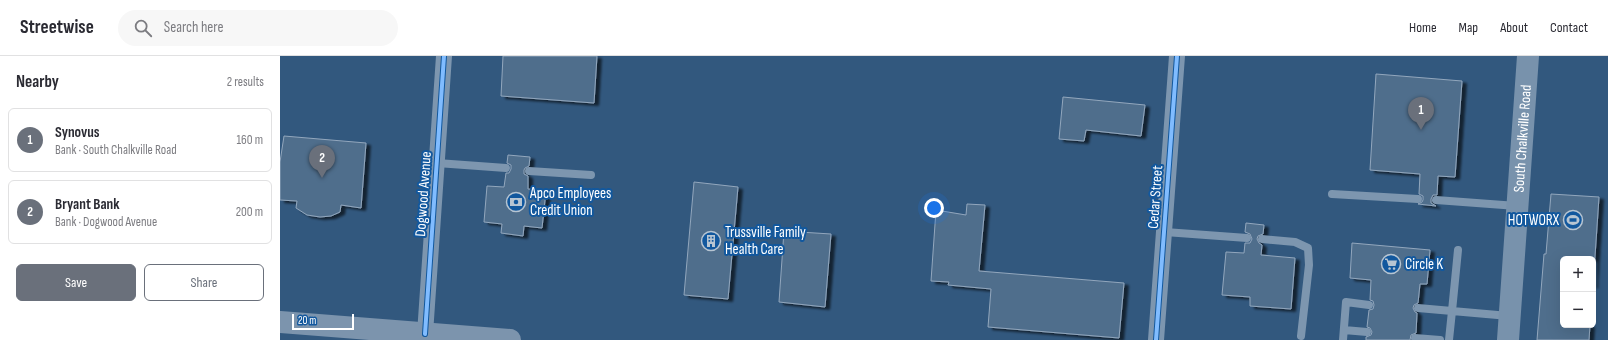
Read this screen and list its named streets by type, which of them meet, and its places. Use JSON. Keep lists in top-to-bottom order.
{
  "streets": {
    "main road": ["South Chalkville Road"],
    "street": ["Dogwood Avenue", "Cedar Street"]
  },
  "places": {
    "bank": ["Apco Employees Credit Union"],
    "sports": ["HOTWORX"],
    "building": ["Trussville Family Health Care"],
    "supermarket": ["Circle K"]
  },
  "scale_bar": "20 m",
  "page": {
    "header": "Streetwise",
    "search": "Search here",
    "nav": [
      "Home",
      "Map",
      "About",
      "Contact"
    ],
    "heading": ["Nearby", "2 results"],
    "pins": ["1", "2"],
    "list": [
      {
        "mark": "1",
        "name": "Synovus",
        "note": "Bank · South Chalkville Road",
        "value": "160 m"
      },
      {
        "mark": "2",
        "name": "Bryant Bank",
        "note": "Bank · Dogwood Avenue",
        "value": "200 m"
      }
    ],
    "buttons": ["Save", "Share"],
    "map_buttons": ["+", "−"],
    "scale": "20 m"
  }
}
